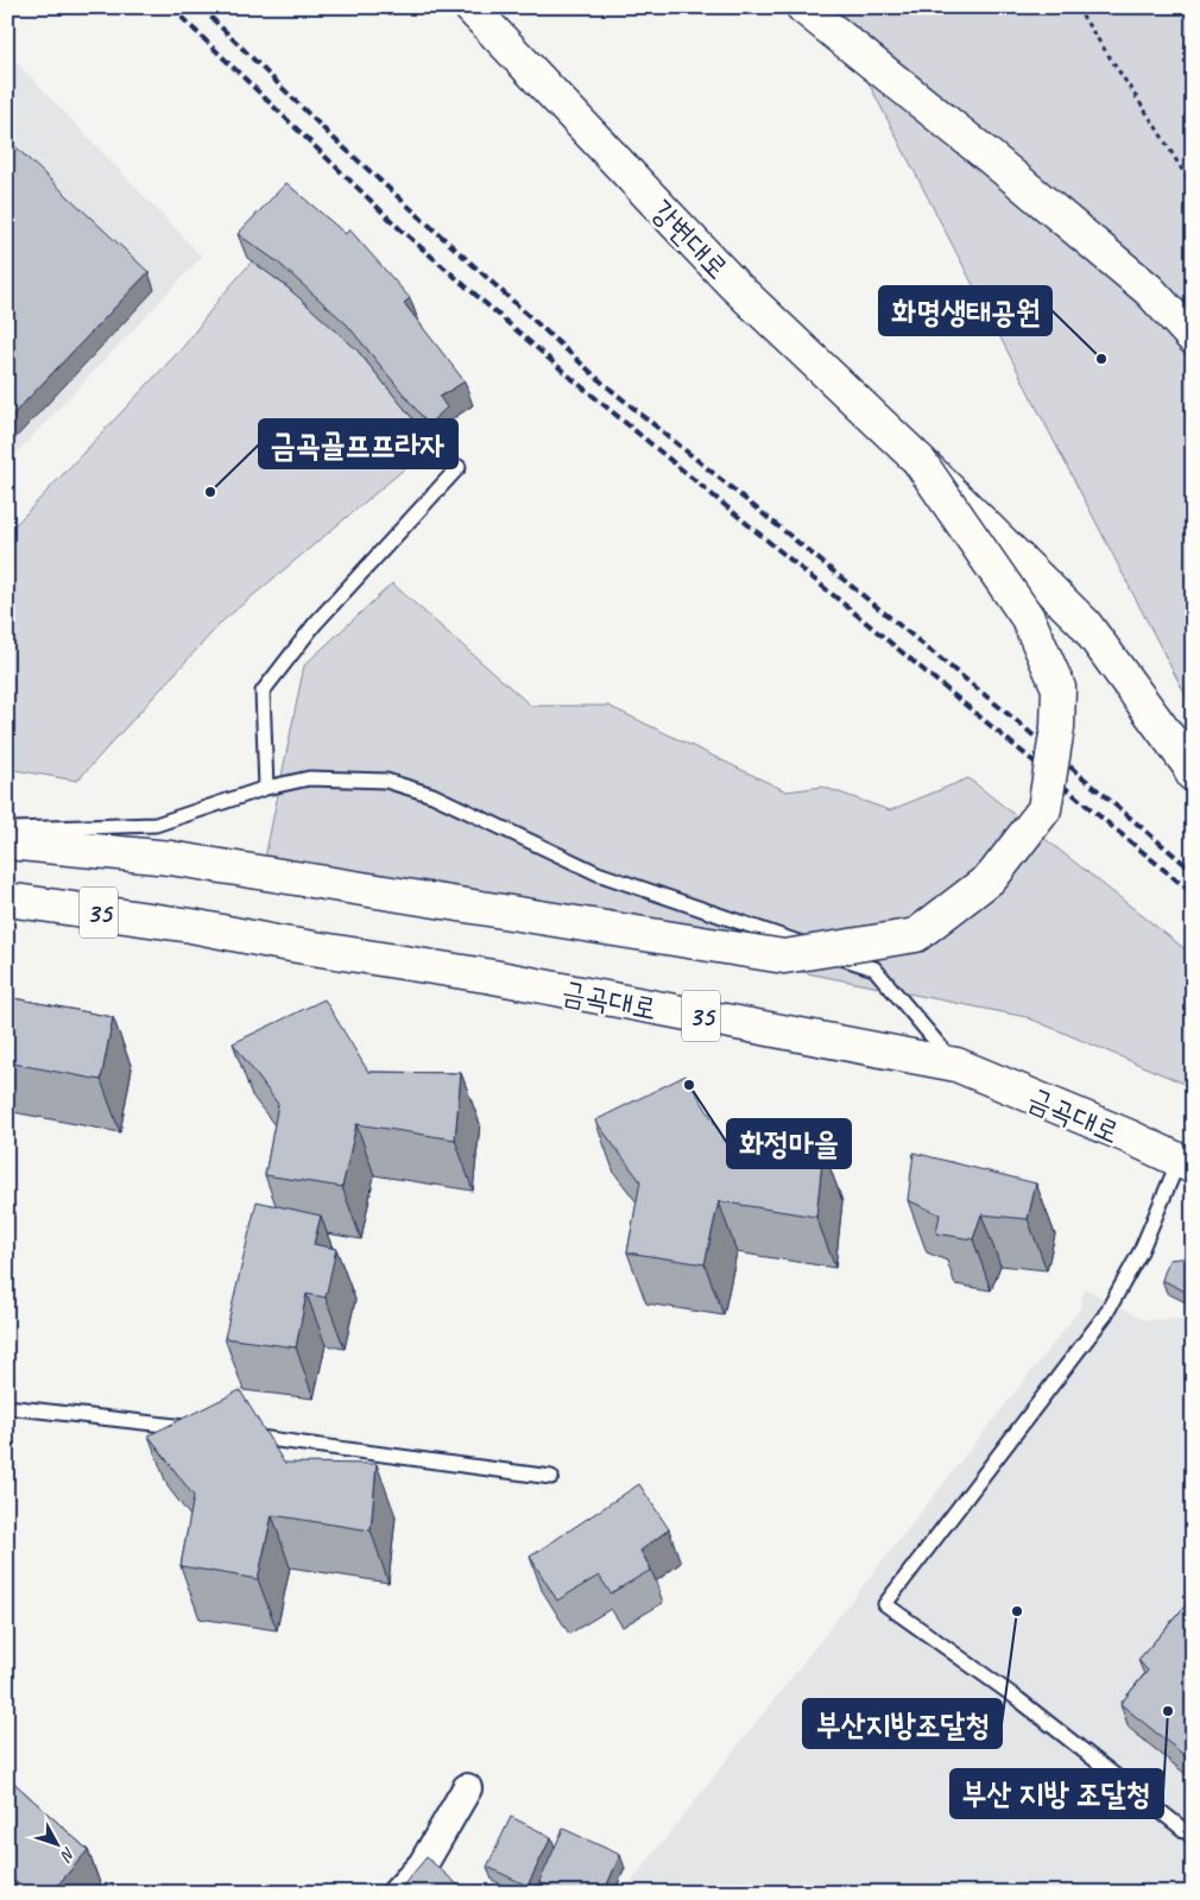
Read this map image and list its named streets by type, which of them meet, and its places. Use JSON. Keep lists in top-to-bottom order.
{
  "streets": {
    "main road": ["강변대로", "35", "금곡대로"]
  },
  "places": [
    "화명생태공원",
    "금곡골프프라자",
    "화정마을",
    "부산지방조달청",
    "부산 지방 조달청"
  ],
  "north": "bottom right"
}
